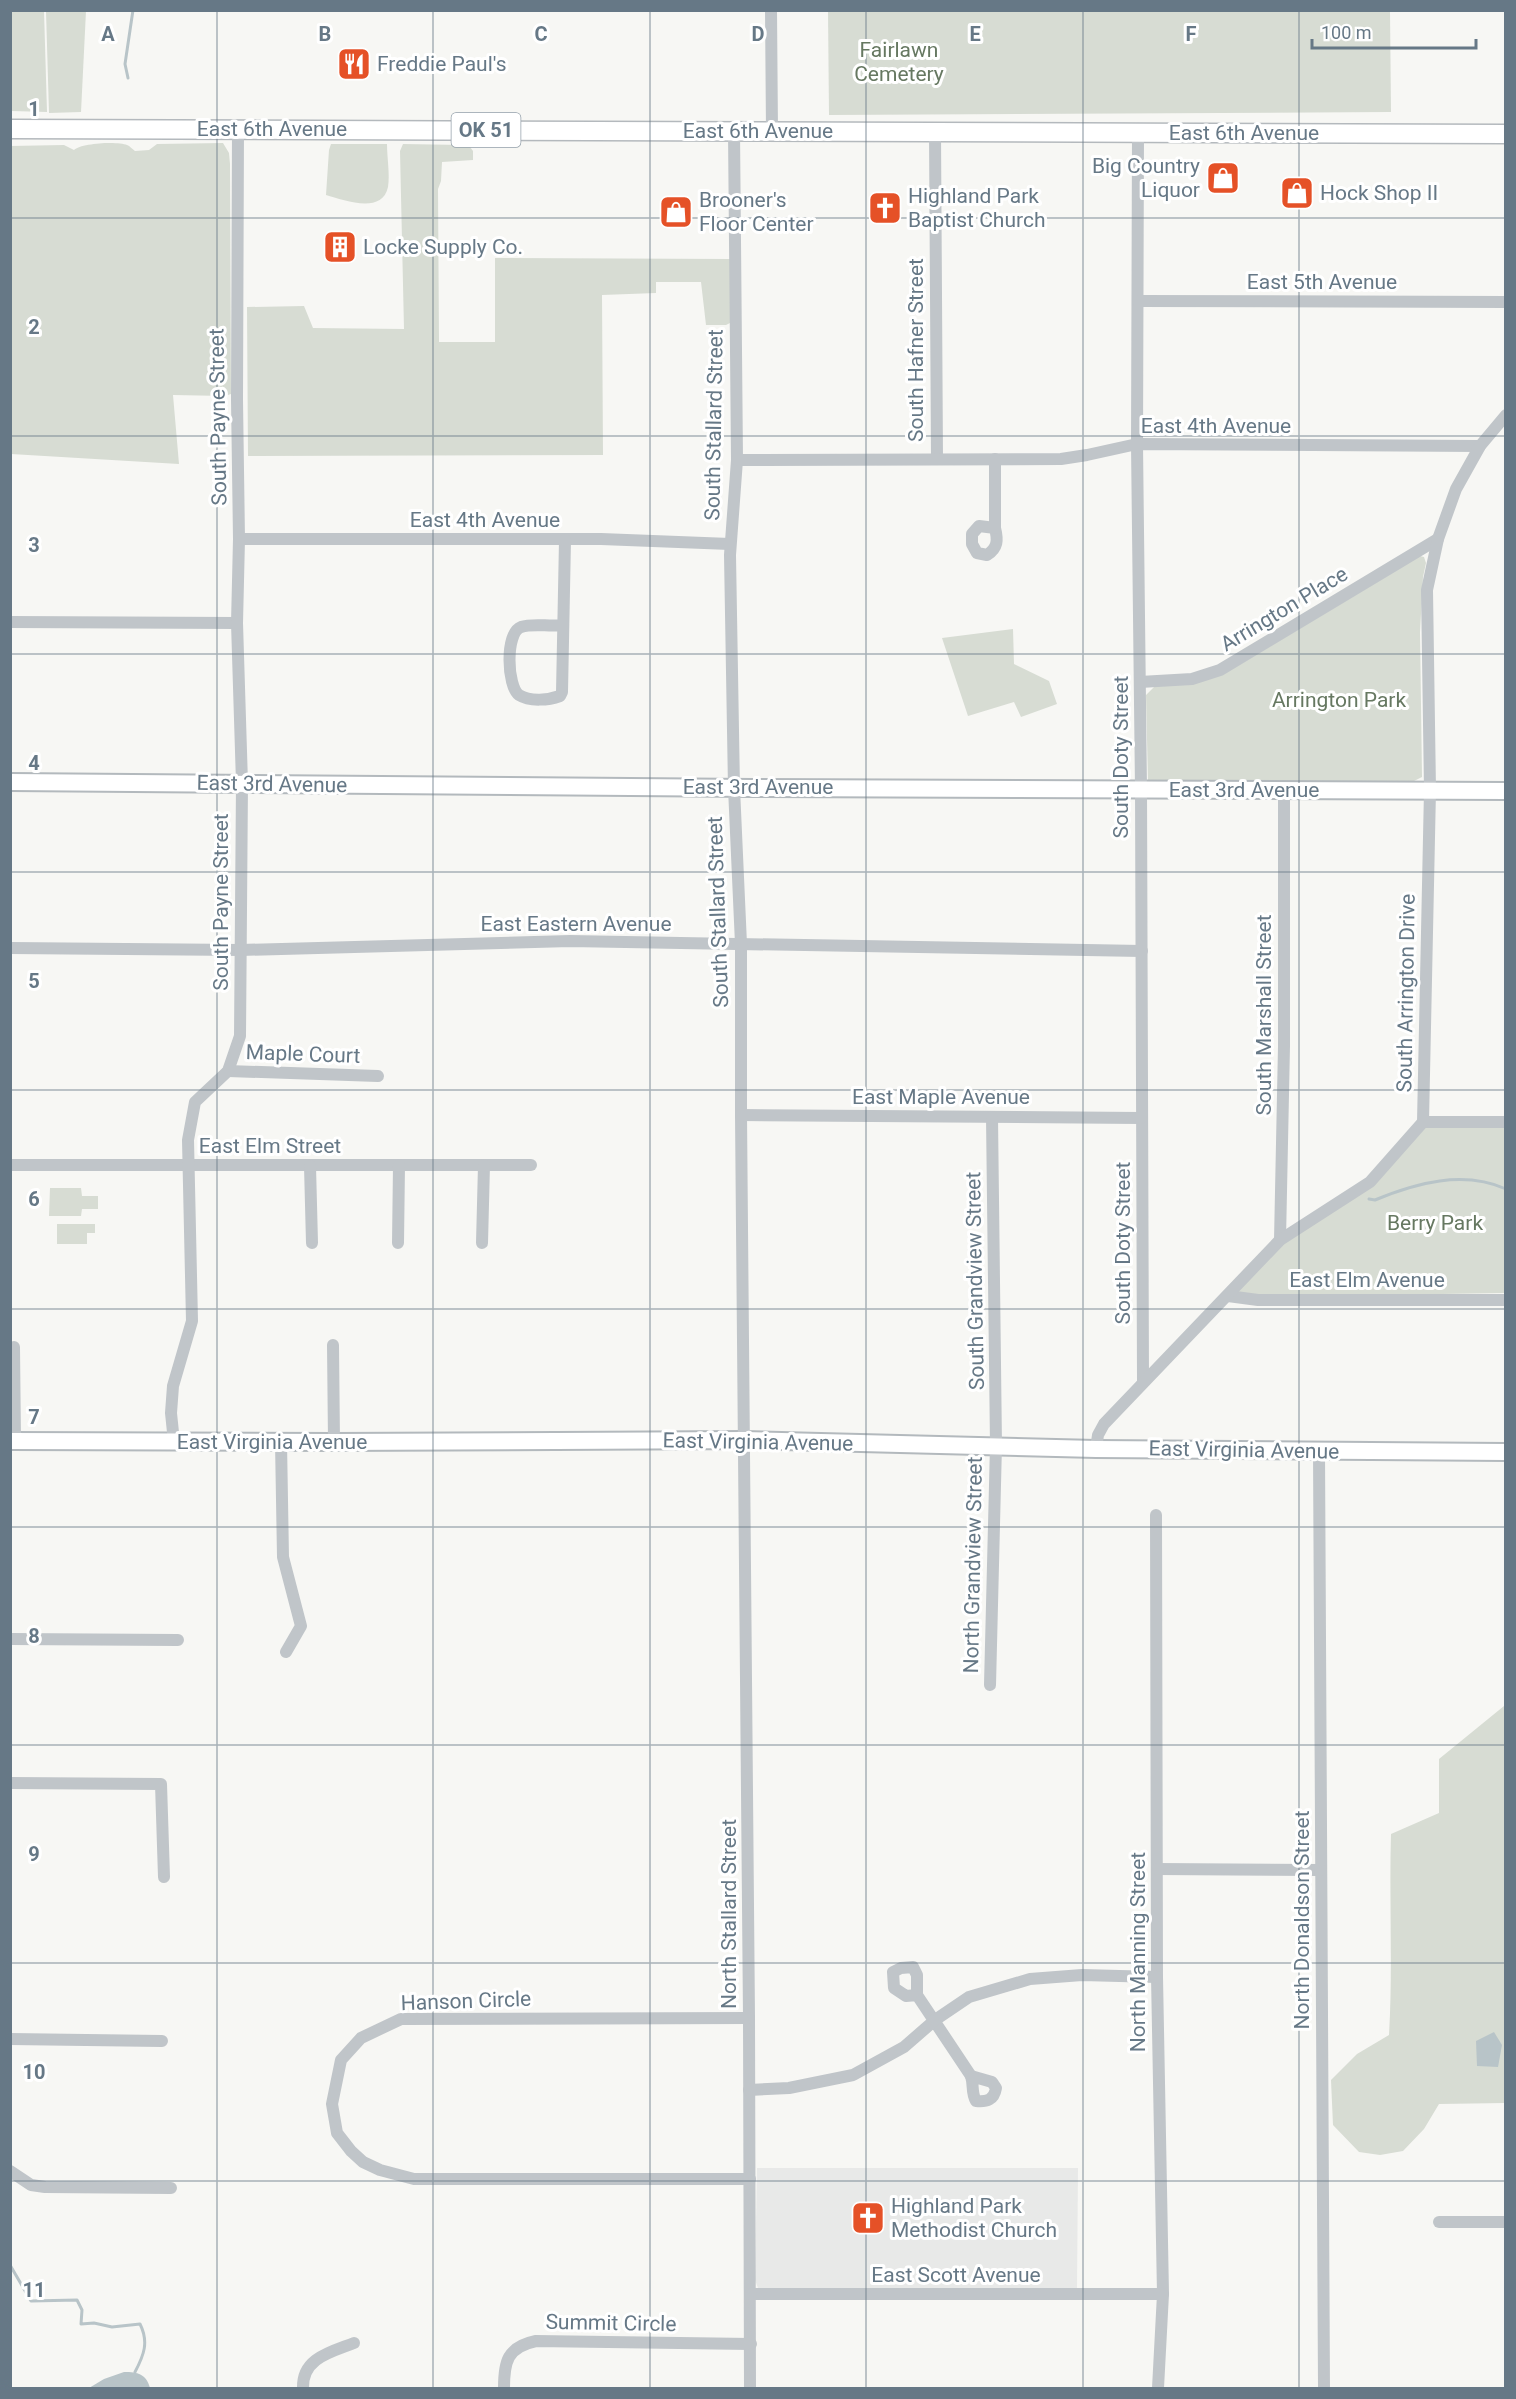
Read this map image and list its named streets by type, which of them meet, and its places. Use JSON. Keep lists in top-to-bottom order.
{
  "streets": {
    "main road": ["East 6th Avenue", "OK 51"],
    "street": [
      "East 5th Avenue",
      "South Hafner Street",
      "South Payne Street",
      "South Stallard Street",
      "East 4th Avenue",
      "Arrington Place",
      "South Doty Street",
      "East 3rd Avenue",
      "East Eastern Avenue",
      "South Arrington Drive",
      "South Marshall Street",
      "Maple Court",
      "East Maple Avenue",
      "East Elm Street",
      "East Elm Avenue",
      "South Grandview Street",
      "East Virginia Avenue",
      "North Grandview Street",
      "North Stallard Street",
      "North Donaldson Street",
      "North Manning Street",
      "Hanson Circle",
      "East Scott Avenue",
      "Summit Circle"
    ]
  },
  "crossings": [
    ["East 6th Avenue", "South Hafner Street"],
    ["East 6th Avenue", "South Payne Street"],
    ["East 6th Avenue", "South Stallard Street"],
    ["East 6th Avenue", "South Doty Street"],
    ["East 5th Avenue", "South Doty Street"],
    ["South Hafner Street", "East 4th Avenue"],
    ["South Payne Street", "East 4th Avenue"],
    ["South Payne Street", "East 3rd Avenue"],
    ["South Payne Street", "East Eastern Avenue"],
    ["South Payne Street", "Maple Court"],
    ["South Payne Street", "East Elm Street"],
    ["South Payne Street", "East Virginia Avenue"],
    ["South Stallard Street", "East 4th Avenue"],
    ["South Stallard Street", "East 3rd Avenue"],
    ["South Stallard Street", "East Eastern Avenue"],
    ["South Stallard Street", "East Maple Avenue"],
    ["South Stallard Street", "East Virginia Avenue"],
    ["South Stallard Street", "North Stallard Street"],
    ["East 4th Avenue", "South Doty Street"],
    ["East 4th Avenue", "South Arrington Drive"],
    ["Arrington Place", "South Doty Street"],
    ["Arrington Place", "South Arrington Drive"],
    ["South Doty Street", "East 3rd Avenue"],
    ["South Doty Street", "East Eastern Avenue"],
    ["South Doty Street", "South Arrington Drive"],
    ["South Doty Street", "East Maple Avenue"],
    ["East 3rd Avenue", "South Arrington Drive"],
    ["East 3rd Avenue", "South Marshall Street"],
    ["South Arrington Drive", "South Marshall Street"],
    ["South Arrington Drive", "East Elm Avenue"],
    ["South Arrington Drive", "East Virginia Avenue"],
    ["East Maple Avenue", "South Grandview Street"],
    ["South Grandview Street", "East Virginia Avenue"],
    ["South Grandview Street", "North Grandview Street"],
    ["East Virginia Avenue", "North Grandview Street"],
    ["East Virginia Avenue", "North Stallard Street"],
    ["East Virginia Avenue", "North Donaldson Street"],
    ["North Stallard Street", "Hanson Circle"],
    ["North Stallard Street", "East Scott Avenue"],
    ["North Stallard Street", "Summit Circle"],
    ["North Manning Street", "East Scott Avenue"]
  ],
  "parks": ["Fairlawn Cemetery", "Arrington Park", "Berry Park"],
  "places": {
    "restaurant": ["Freddie Paul's"],
    "shop": ["Big Country Liquor", "Hock Shop II", "Brooner's Floor Center"],
    "church": ["Highland Park Baptist Church", "Highland Park Methodist Church"],
    "building": ["Locke Supply Co."]
  },
  "scale_bar": "100 m",
  "grid": {
    "columns": [
      "A",
      "B",
      "C",
      "D",
      "E",
      "F"
    ],
    "rows": [
      "1",
      "2",
      "3",
      "4",
      "5",
      "6",
      "7",
      "8",
      "9",
      "10",
      "11"
    ]
  }
}
